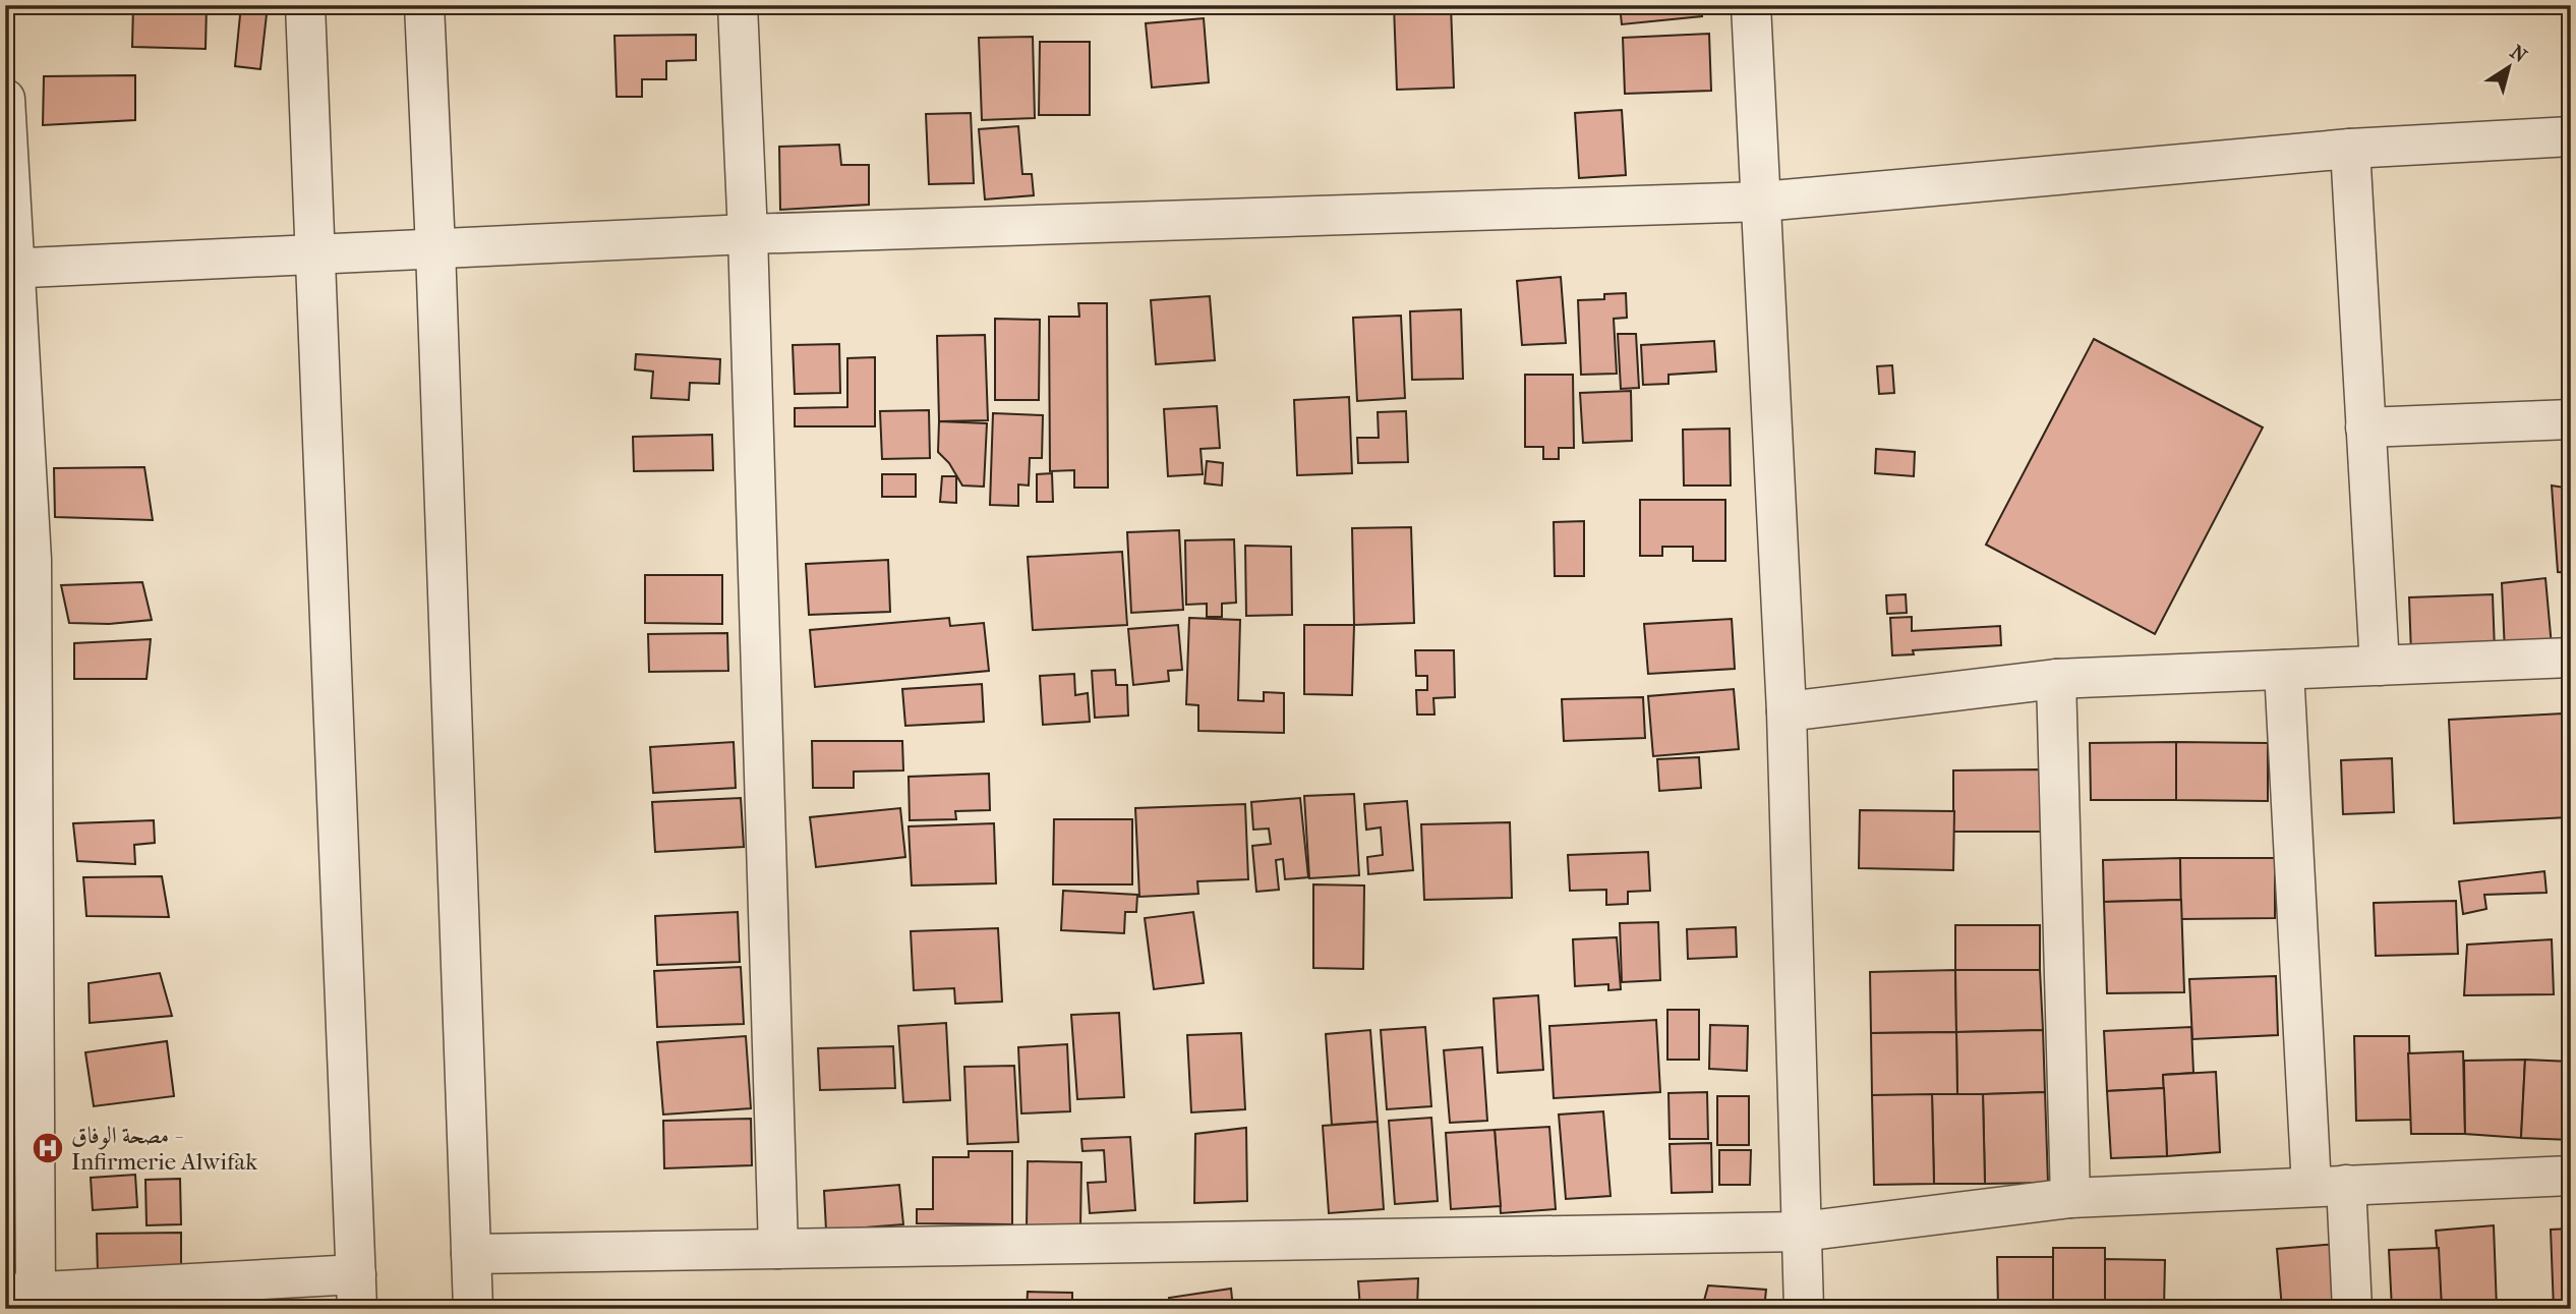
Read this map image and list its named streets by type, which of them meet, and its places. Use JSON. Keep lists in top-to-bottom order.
{
  "places": {
    "hospital": ["مصحة الوفاق - Infirmerie Alwifak"]
  },
  "north": "top right"
}
